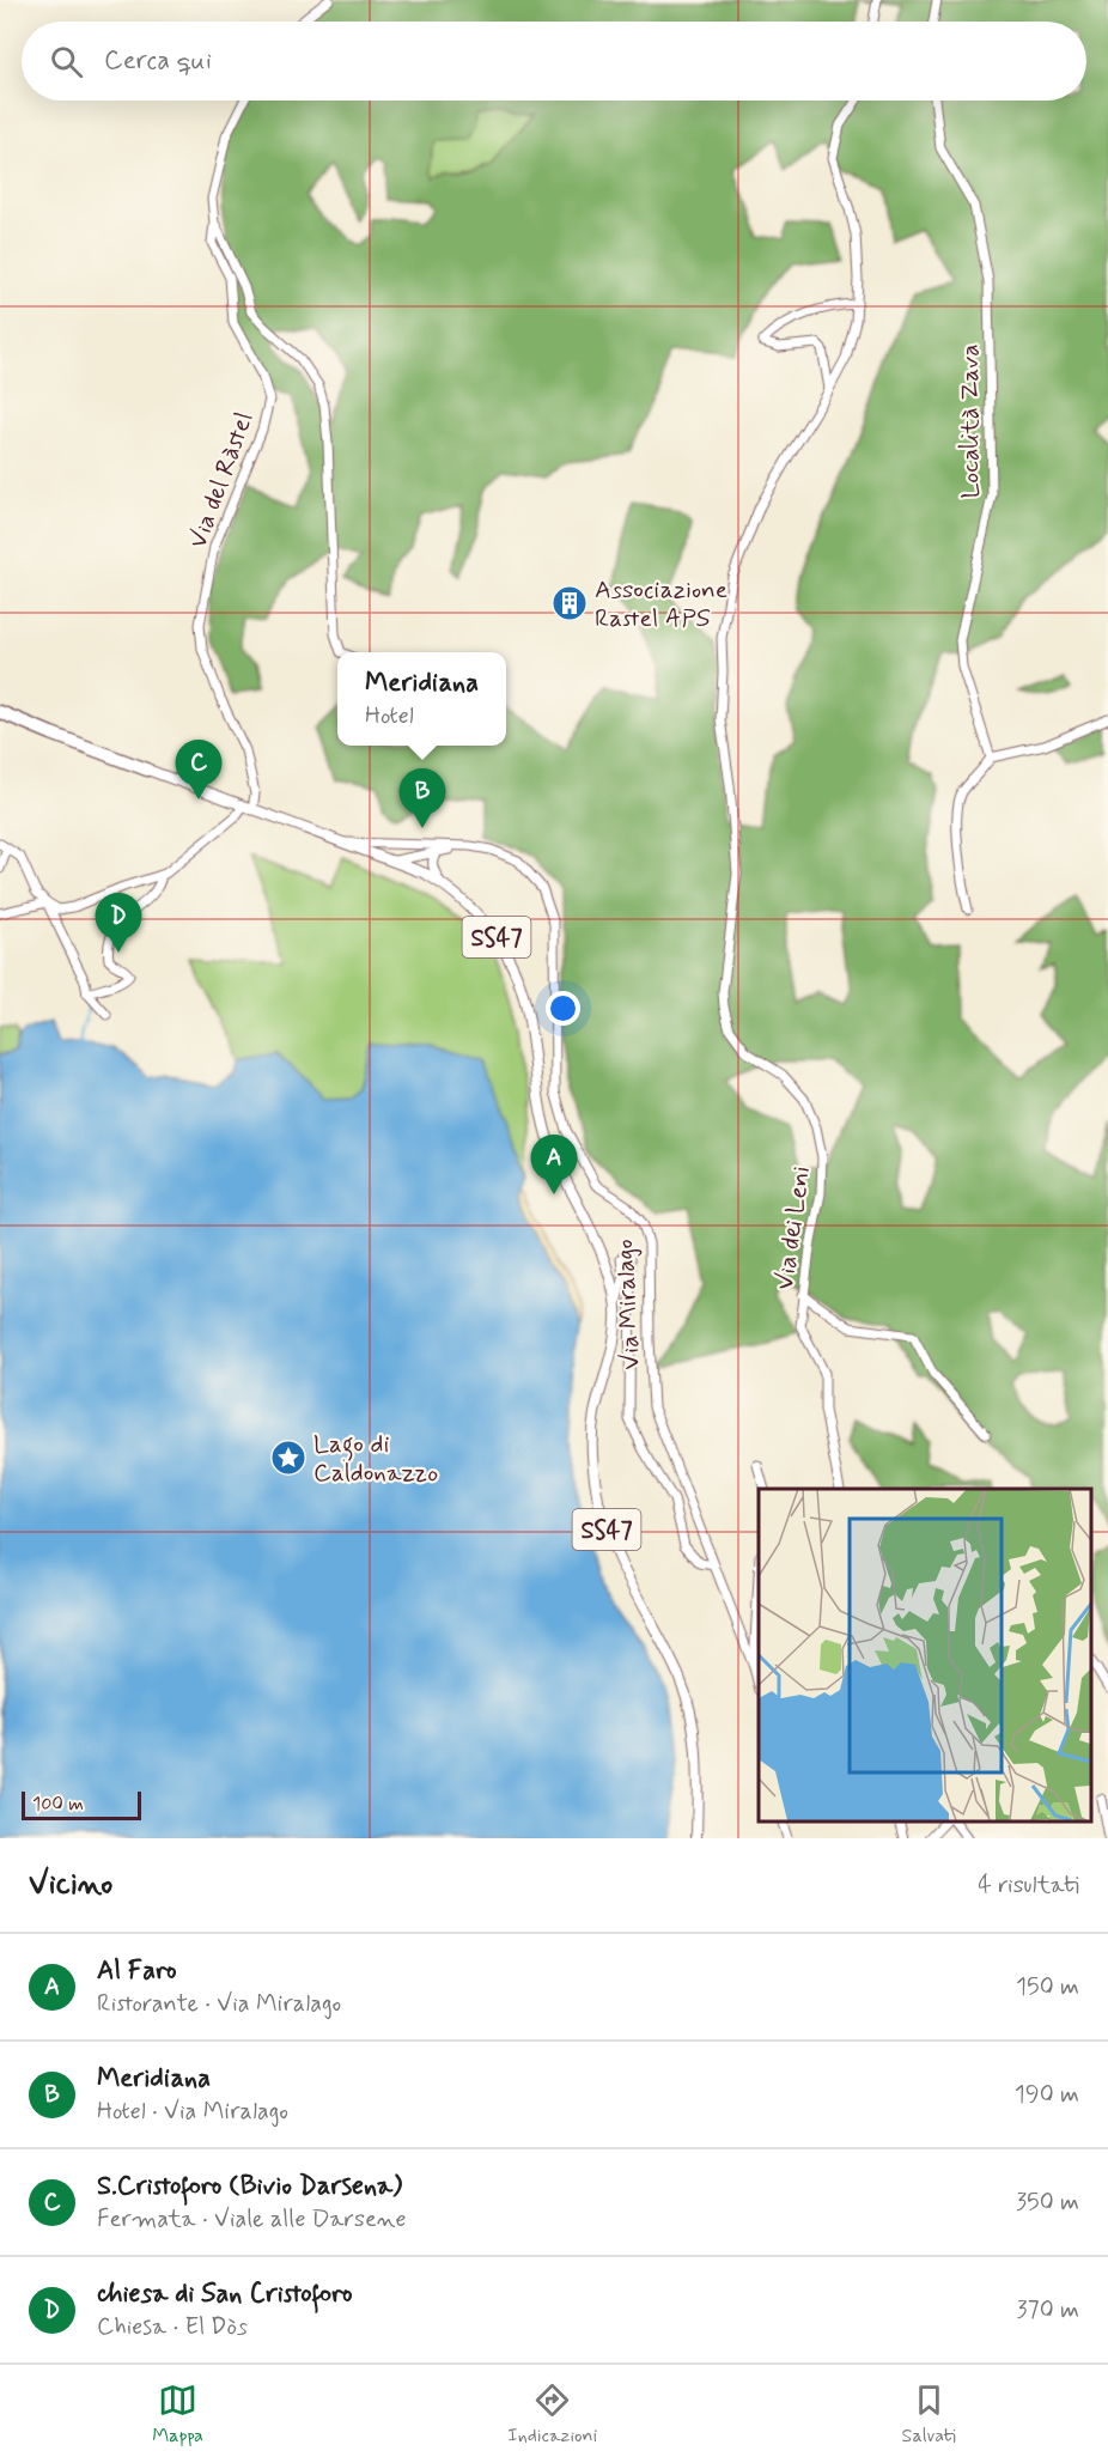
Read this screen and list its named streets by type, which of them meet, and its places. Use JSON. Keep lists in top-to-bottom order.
{
  "streets": {
    "highway": ["SS47"],
    "street": [
      "Località Zava",
      "Via del Ràstel",
      "Via dei Leni",
      "Via Miralago"
    ]
  },
  "crossings": [
    ["Via del Ràstel", "SS47"]
  ],
  "places": {
    "building": ["Associazione Rastel APS"],
    "place": ["Lago di Caldonazzo"]
  },
  "scale_bar": "100 m",
  "page": {
    "search": "Cerca qui",
    "popup": ["Meridiana", "Hotel"],
    "pins": [
      "C",
      "B",
      "D",
      "A"
    ],
    "scale": "100 m",
    "heading": ["Vicino", "4 risultati"],
    "list": [
      {
        "mark": "A",
        "name": "Al Faro",
        "note": "Ristorante · Via Miralago",
        "value": "150 m"
      },
      {
        "mark": "B",
        "name": "Meridiana",
        "note": "Hotel · Via Miralago",
        "value": "190 m"
      },
      {
        "mark": "C",
        "name": "S.Cristoforo (Bivio Darsena)",
        "note": "Fermata · Viale alle Darsene",
        "value": "350 m"
      },
      {
        "mark": "D",
        "name": "chiesa di San Cristoforo",
        "note": "Chiesa · El Dòs",
        "value": "370 m"
      }
    ],
    "nav": ["Mappa", "Indicazioni", "Salvati"]
  }
}
